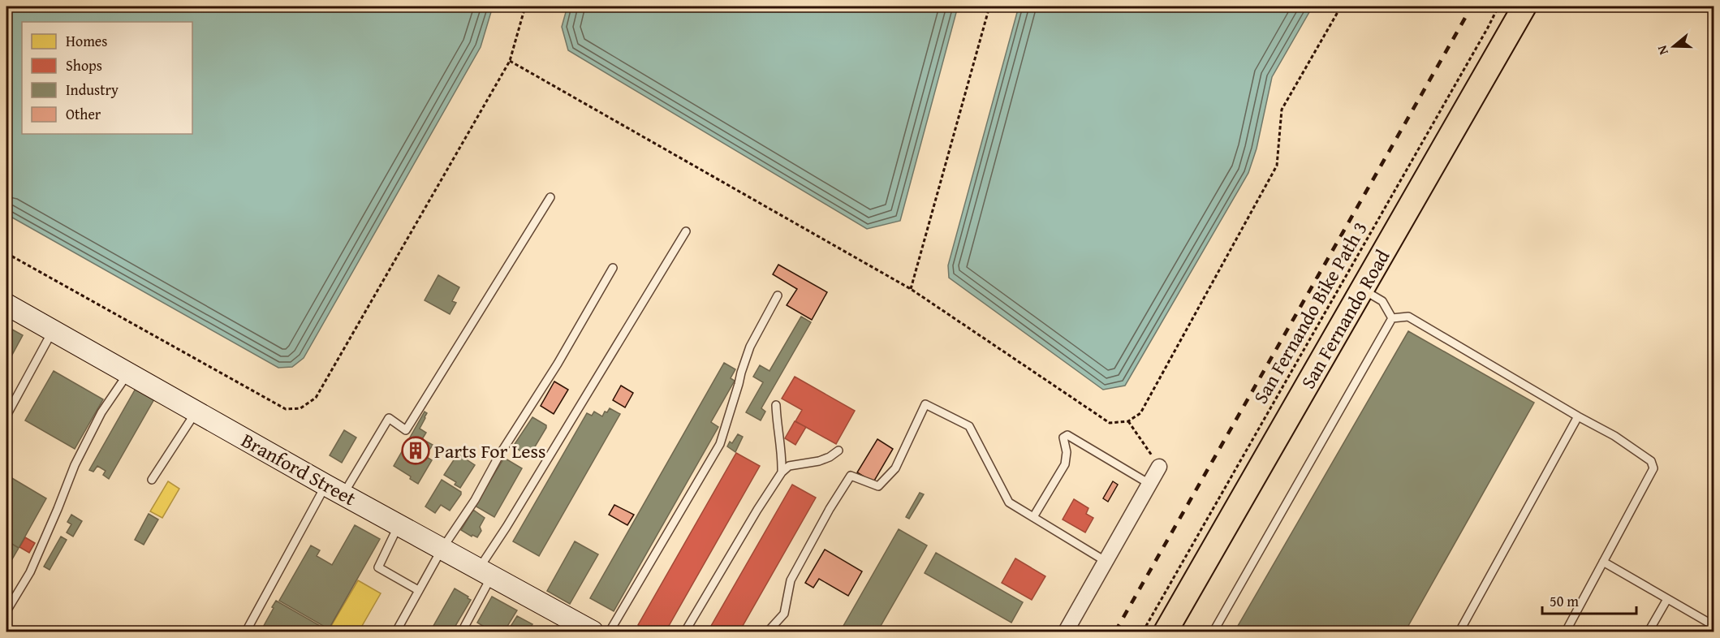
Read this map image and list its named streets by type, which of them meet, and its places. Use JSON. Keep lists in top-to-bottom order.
{
  "streets": {
    "main road": ["San Fernando Road", "Branford Street"],
    "path": ["San Fernando Bike Path 3"]
  },
  "places": {
    "building": ["Parts For Less"]
  },
  "legend": [
    "Homes",
    "Shops",
    "Industry",
    "Other"
  ],
  "scale_bar": "50 m",
  "north": "left"
}
